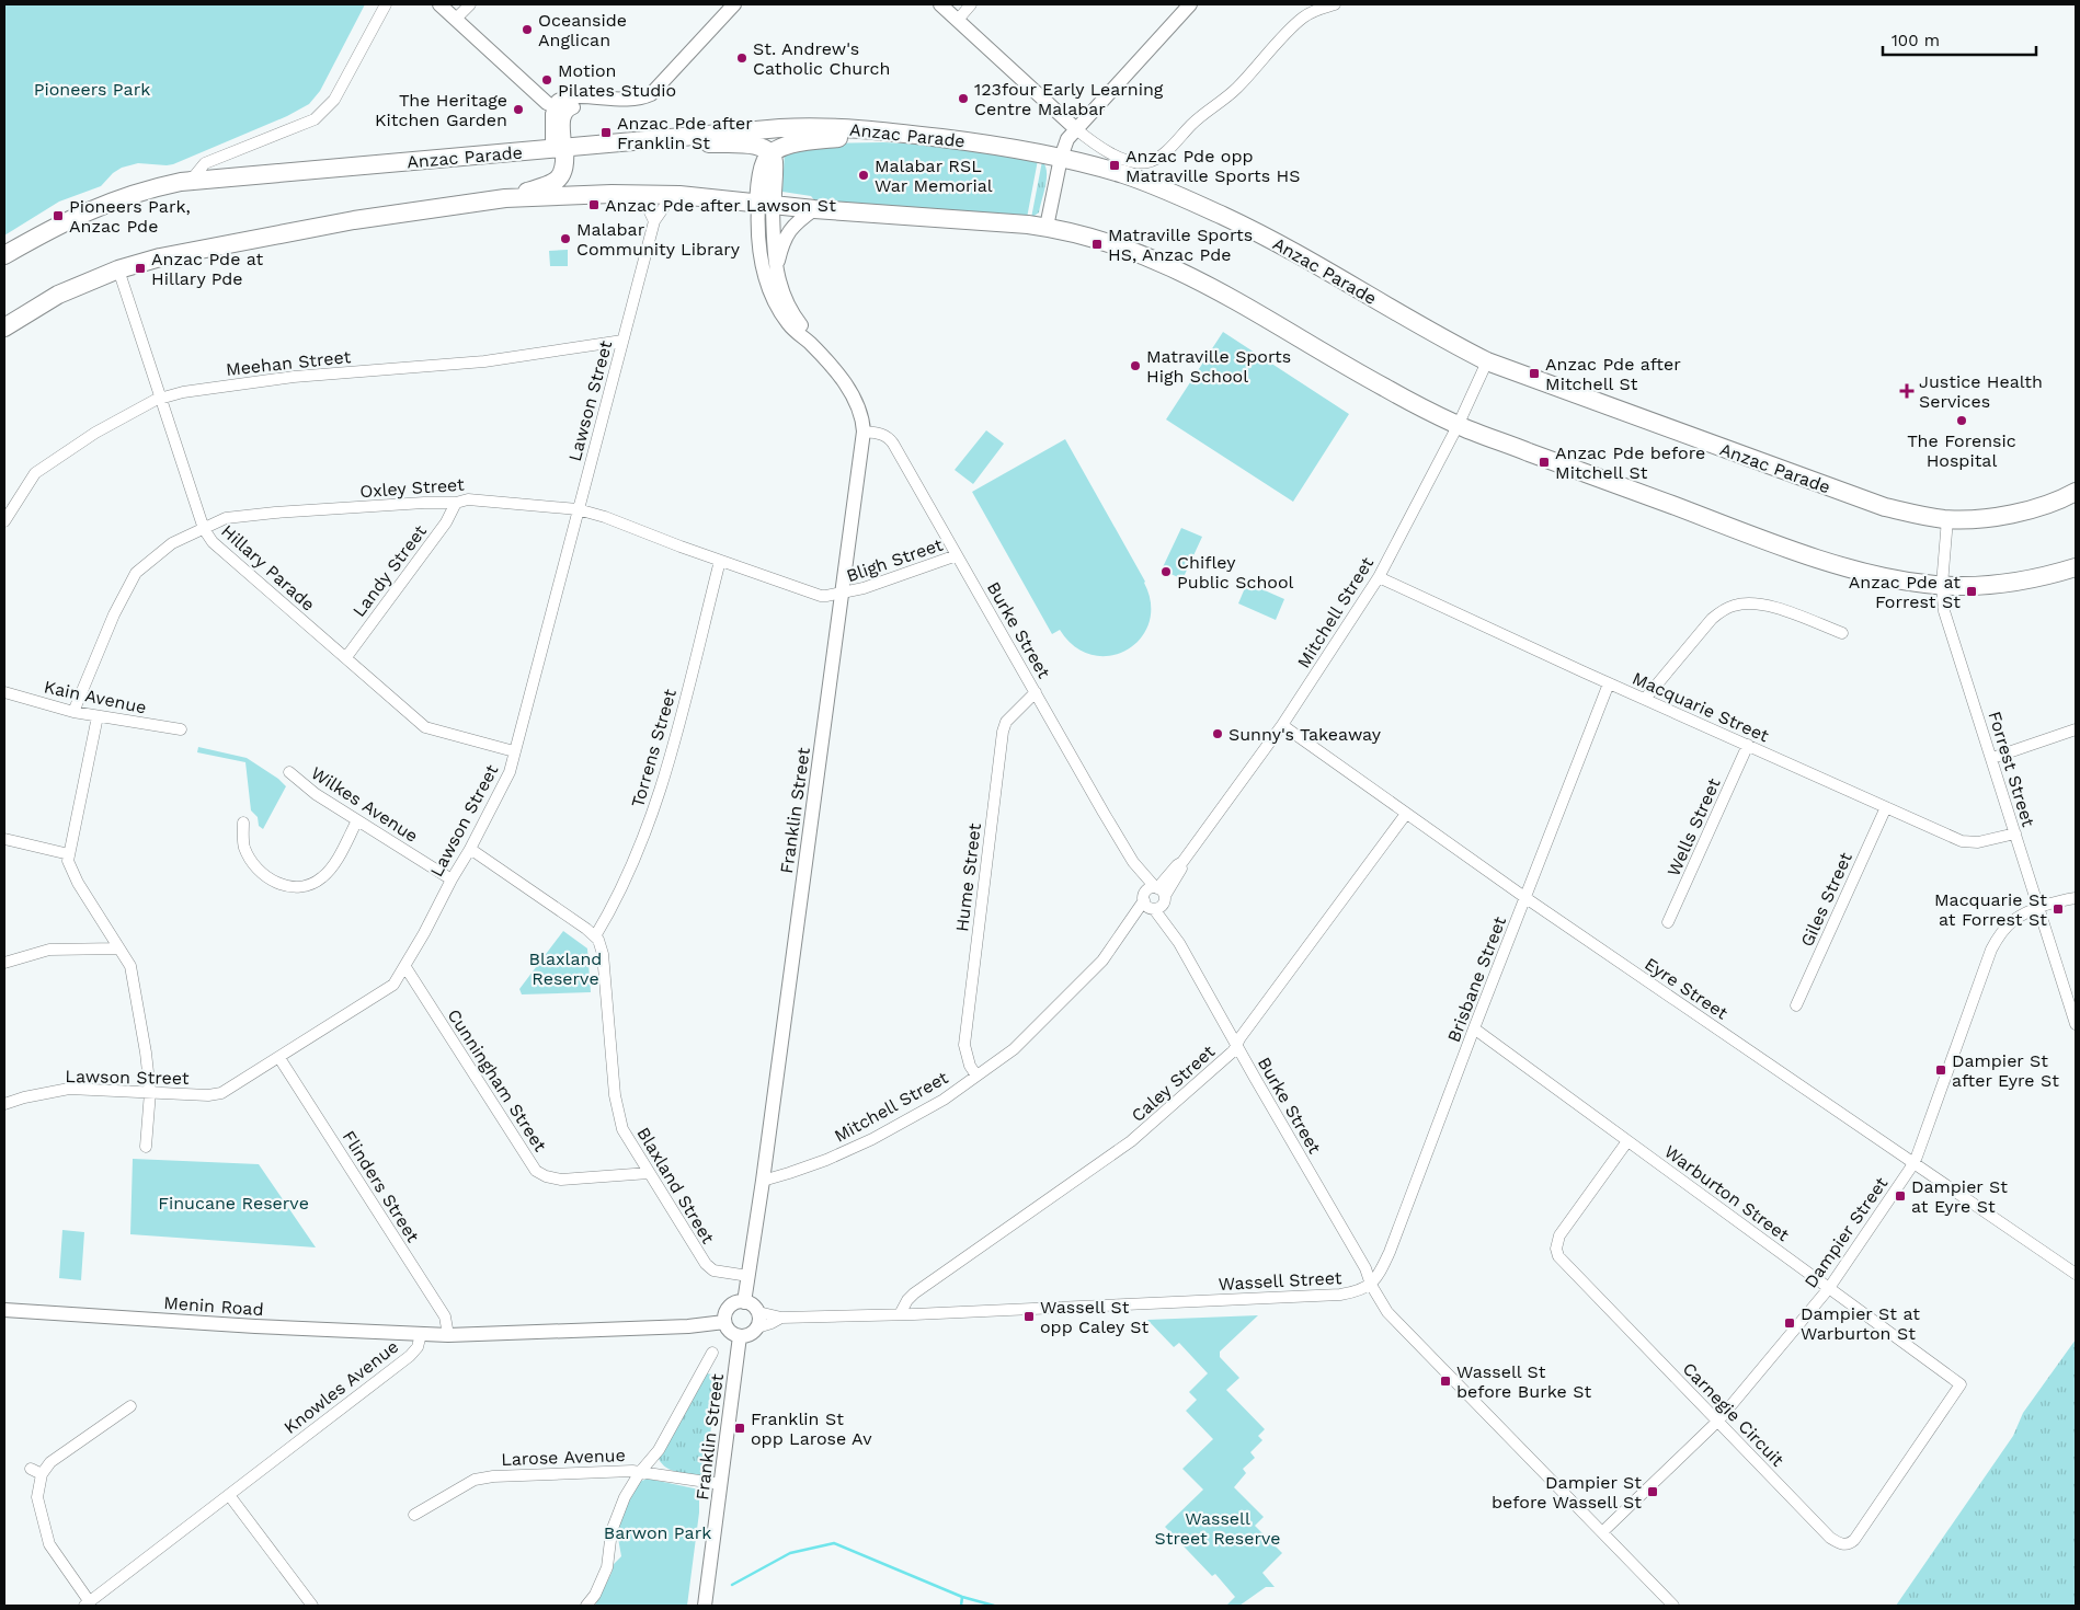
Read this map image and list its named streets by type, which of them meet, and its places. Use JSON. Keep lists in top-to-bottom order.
{
  "streets": {
    "main road": ["Anzac Parade"],
    "street": [
      "Meehan Street",
      "Lawson Street",
      "Oxley Street",
      "Bligh Street",
      "Hillary Parade",
      "Landy Street",
      "Mitchell Street",
      "Burke Street",
      "Kain Avenue",
      "Macquarie Street",
      "Torrens Street",
      "Forrest Street",
      "Wilkes Avenue",
      "Franklin Street",
      "Wells Street",
      "Hume Street",
      "Giles Street",
      "Brisbane Street",
      "Eyre Street",
      "Cunningham Street",
      "Caley Street",
      "Blaxland Street",
      "Flinders Street",
      "Warburton Street",
      "Dampier Street",
      "Wassell Street",
      "Menin Road",
      "Knowles Avenue",
      "Carnegie Circuit",
      "Larose Avenue"
    ]
  },
  "crossings": [
    ["Anzac Parade", "Mitchell Street"],
    ["Anzac Parade", "Forrest Street"],
    ["Meehan Street", "Lawson Street"],
    ["Meehan Street", "Hillary Parade"],
    ["Lawson Street", "Oxley Street"],
    ["Lawson Street", "Hillary Parade"],
    ["Lawson Street", "Wilkes Avenue"],
    ["Lawson Street", "Cunningham Street"],
    ["Lawson Street", "Flinders Street"],
    ["Oxley Street", "Bligh Street"],
    ["Oxley Street", "Hillary Parade"],
    ["Oxley Street", "Landy Street"],
    ["Oxley Street", "Kain Avenue"],
    ["Oxley Street", "Torrens Street"],
    ["Oxley Street", "Franklin Street"],
    ["Bligh Street", "Burke Street"],
    ["Bligh Street", "Franklin Street"],
    ["Hillary Parade", "Landy Street"],
    ["Mitchell Street", "Burke Street"],
    ["Mitchell Street", "Macquarie Street"],
    ["Mitchell Street", "Franklin Street"],
    ["Mitchell Street", "Hume Street"],
    ["Mitchell Street", "Eyre Street"],
    ["Burke Street", "Franklin Street"],
    ["Burke Street", "Hume Street"],
    ["Burke Street", "Brisbane Street"],
    ["Burke Street", "Caley Street"],
    ["Burke Street", "Wassell Street"],
    ["Macquarie Street", "Forrest Street"],
    ["Macquarie Street", "Wells Street"],
    ["Macquarie Street", "Giles Street"],
    ["Macquarie Street", "Brisbane Street"],
    ["Torrens Street", "Blaxland Street"],
    ["Forrest Street", "Dampier Street"],
    ["Franklin Street", "Blaxland Street"],
    ["Franklin Street", "Wassell Street"],
    ["Franklin Street", "Knowles Avenue"],
    ["Franklin Street", "Larose Avenue"],
    ["Brisbane Street", "Eyre Street"],
    ["Brisbane Street", "Warburton Street"],
    ["Brisbane Street", "Wassell Street"],
    ["Eyre Street", "Caley Street"],
    ["Eyre Street", "Dampier Street"],
    ["Cunningham Street", "Blaxland Street"],
    ["Caley Street", "Wassell Street"],
    ["Flinders Street", "Knowles Avenue"],
    ["Warburton Street", "Dampier Street"],
    ["Warburton Street", "Carnegie Circuit"],
    ["Dampier Street", "Carnegie Circuit"],
    ["Wassell Street", "Knowles Avenue"],
    ["Menin Road", "Knowles Avenue"]
  ],
  "parks": [
    "Pioneers Park",
    "Blaxland Reserve",
    "Finucane Reserve",
    "Wassell Street Reserve",
    "Barwon Park"
  ],
  "places": {
    "other": [
      "Oceanside Anglican",
      "St. Andrew's Catholic Church",
      "Motion Pilates Studio",
      "123four Early Learning Centre Malabar",
      "The Heritage Kitchen Garden",
      "Malabar RSL War Memorial",
      "Malabar Community Library",
      "Matraville Sports High School",
      "The Forensic Hospital",
      "Chifley Public School",
      "Sunny's Takeaway"
    ],
    "transit": [
      "Anzac Pde after Franklin St",
      "Anzac Pde opp Matraville Sports HS",
      "Anzac Pde after Lawson St",
      "Pioneers Park, Anzac Pde",
      "Matraville Sports HS, Anzac Pde",
      "Anzac Pde at Hillary Pde",
      "Anzac Pde after Mitchell St",
      "Anzac Pde before Mitchell St",
      "Anzac Pde at Forrest St",
      "Macquarie St at Forrest St",
      "Dampier St after Eyre St",
      "Dampier St at Eyre St",
      "Wassell St opp Caley St",
      "Dampier St at Warburton St",
      "Wassell St before Burke St",
      "Franklin St opp Larose Av",
      "Dampier St before Wassell St"
    ],
    "health": ["Justice Health Services"]
  },
  "scale_bar": "100 m"
}
